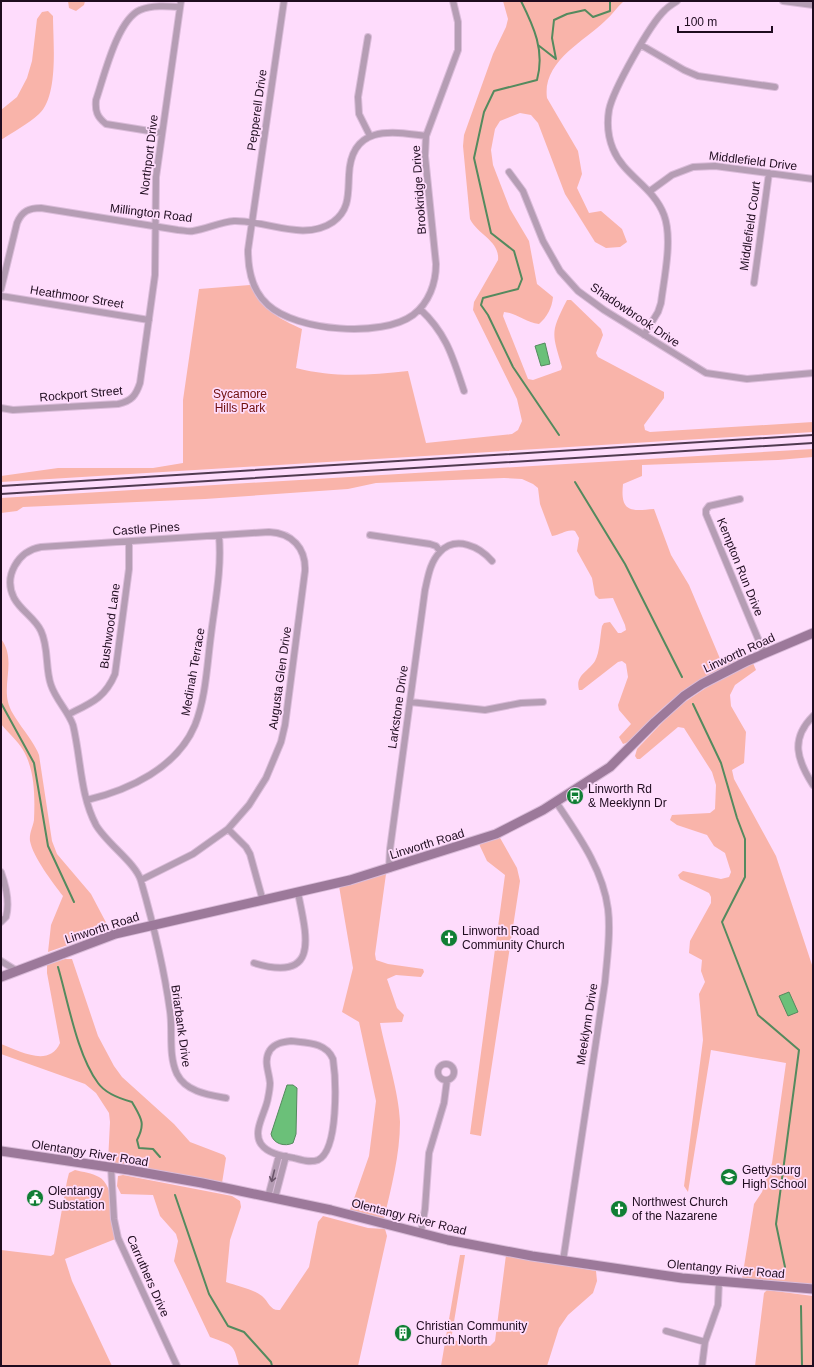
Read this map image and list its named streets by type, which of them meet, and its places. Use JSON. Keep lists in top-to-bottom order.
{
  "streets": {
    "main road": ["Linworth Road", "Olentangy River Road"],
    "street": [
      "Pepperell Drive",
      "Northport Drive",
      "Middlefield Drive",
      "Brookridge Drive",
      "Millington Road",
      "Middlefield Court",
      "Heathmoor Street",
      "Shadowbrook Drive",
      "Rockport Street",
      "Castle Pines",
      "Kempton Run Drive",
      "Bushwood Lane",
      "Medinah Terrace",
      "Augusta Glen Drive",
      "Larkstone Drive",
      "Meeklynn Drive",
      "Briarbank Drive",
      "Carruthers Drive"
    ]
  },
  "crossings": [
    ["Pepperell Drive", "Brookridge Drive"],
    ["Pepperell Drive", "Millington Road"],
    ["Northport Drive", "Millington Road"],
    ["Northport Drive", "Heathmoor Street"],
    ["Northport Drive", "Rockport Street"],
    ["Middlefield Drive", "Middlefield Court"],
    ["Castle Pines", "Bushwood Lane"],
    ["Castle Pines", "Medinah Terrace"],
    ["Castle Pines", "Augusta Glen Drive"],
    ["Kempton Run Drive", "Linworth Road"],
    ["Linworth Road", "Larkstone Drive"],
    ["Linworth Road", "Meeklynn Drive"],
    ["Linworth Road", "Briarbank Drive"],
    ["Augusta Glen Drive", "Briarbank Drive"],
    ["Meeklynn Drive", "Olentangy River Road"],
    ["Olentangy River Road", "Carruthers Drive"]
  ],
  "parks": ["Sycamore Hills Park"],
  "places": {
    "bus stop": ["Linworth Rd & Meeklynn Dr"],
    "church": ["Linworth Road Community Church", "Northwest Church of the Nazarene"],
    "school or university": ["Gettysburg High School"],
    "public building": ["Olentangy Substation"],
    "building": ["Christian Community Church North"]
  },
  "scale_bar": "100 m"
}
